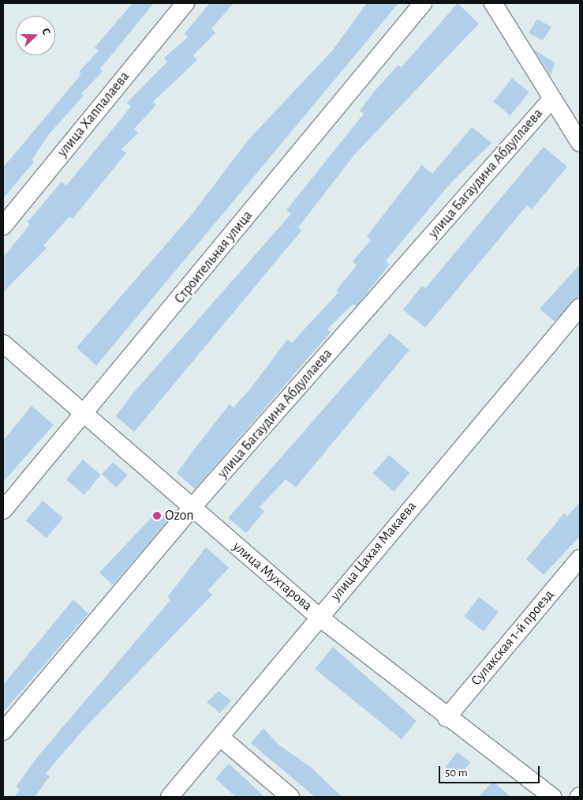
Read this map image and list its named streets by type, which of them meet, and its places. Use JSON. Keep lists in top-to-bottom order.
{
  "streets": {
    "street": [
      "улица Хаппалаева",
      "улица Багаудина Абдуллаева",
      "Строительная улица",
      "улица Цахая Макаева",
      "улица Мухтарова",
      "Сулакская 1-й проезд"
    ]
  },
  "crossings": [
    ["улица Багаудина Абдуллаева", "улица Мухтарова"],
    ["Строительная улица", "улица Мухтарова"],
    ["улица Цахая Макаева", "улица Мухтарова"],
    ["улица Мухтарова", "Сулакская 1-й проезд"]
  ],
  "places": ["Ozon"],
  "scale_bar": "50 m",
  "north": "right"
}
